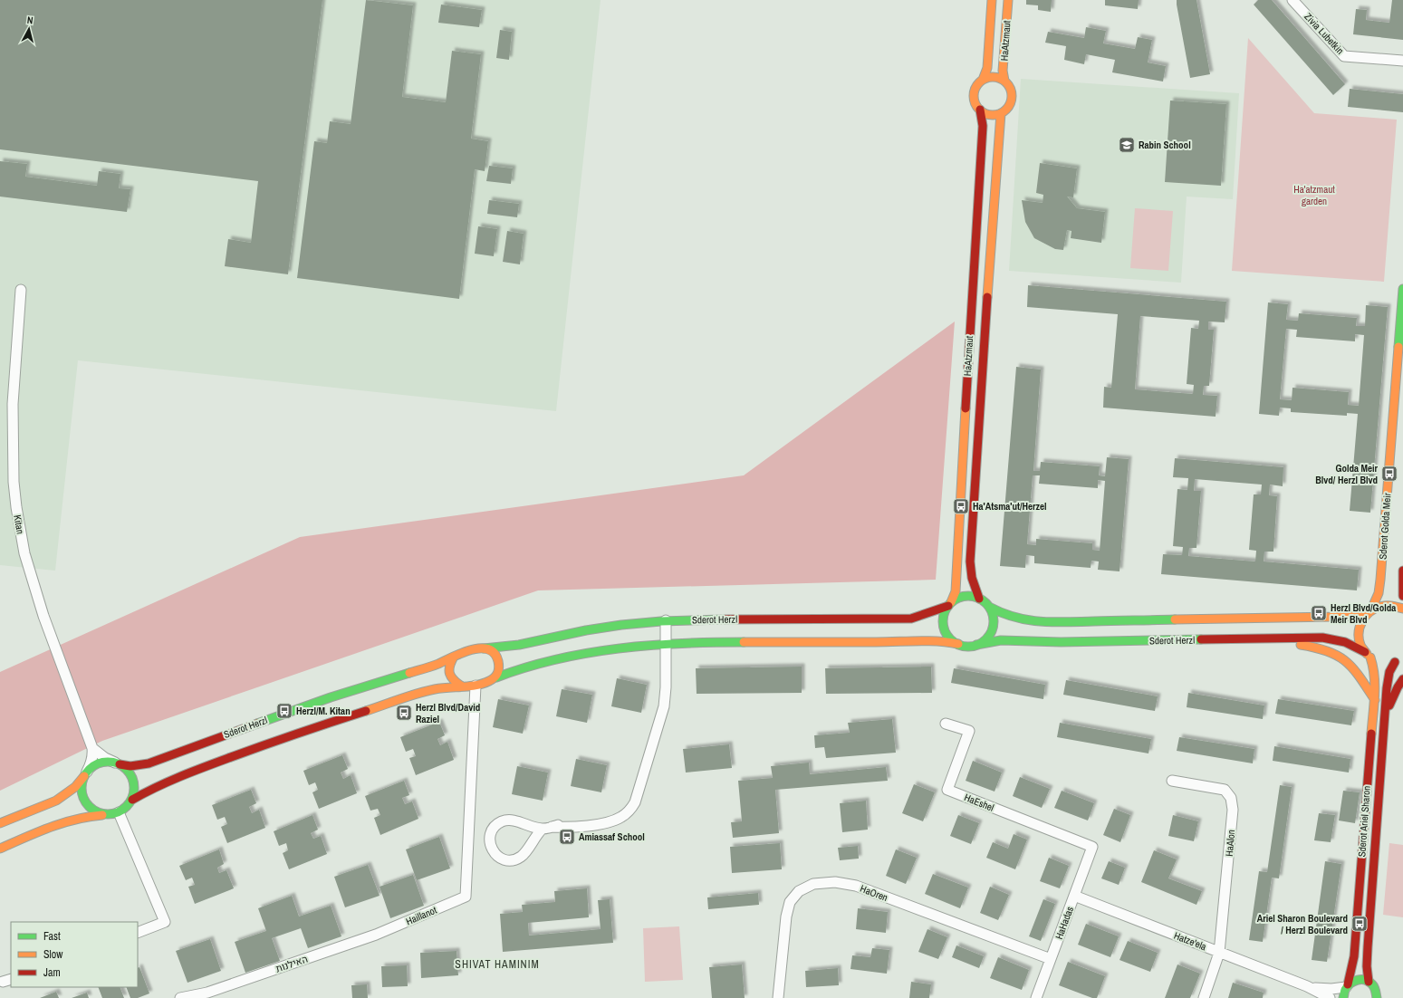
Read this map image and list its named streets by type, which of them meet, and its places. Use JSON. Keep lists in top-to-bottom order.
{
  "streets": {
    "main road": [
      "HaAtzmaut",
      "Sderot Golda Meir",
      "Sderot Herzl",
      "Sderot Ariel Sharon"
    ],
    "street": [
      "Zivia Lubetkin",
      "Kitan",
      "HaEshel",
      "HaAlon",
      "HaOren",
      "HaHadas",
      "Hatze'ela",
      "האילנות"
    ]
  },
  "crossings": [
    ["HaAtzmaut", "Sderot Herzl"],
    ["Kitan", "Sderot Herzl"],
    ["Sderot Golda Meir", "Sderot Herzl"],
    ["Sderot Golda Meir", "Sderot Ariel Sharon"],
    ["Sderot Herzl", "Sderot Ariel Sharon"],
    ["Sderot Herzl", "האילנות"],
    ["HaEshel", "HaHadas"],
    ["Sderot Ariel Sharon", "Hatze'ela"],
    ["HaAlon", "Hatze'ela"],
    ["HaOren", "HaHadas"],
    ["HaHadas", "Hatze'ela"]
  ],
  "districts": ["SHIVAT HAMINIM"],
  "parks": ["Ha'atzmaut garden"],
  "places": {
    "school or university": ["Rabin School"],
    "bus stop": [
      "Golda Meir Blvd/ Herzl Blvd",
      "Ha'Atsma'ut/Herzel",
      "Herzl Blvd/Golda Meir Blvd",
      "Herzl/M. Kitan",
      "Herzl Blvd/David Raziel",
      "Amiassaf School",
      "Ariel Sharon Boulevard / Herzl Boulevard"
    ]
  },
  "legend": ["Fast", "Slow", "Jam"],
  "north": "top"
}
